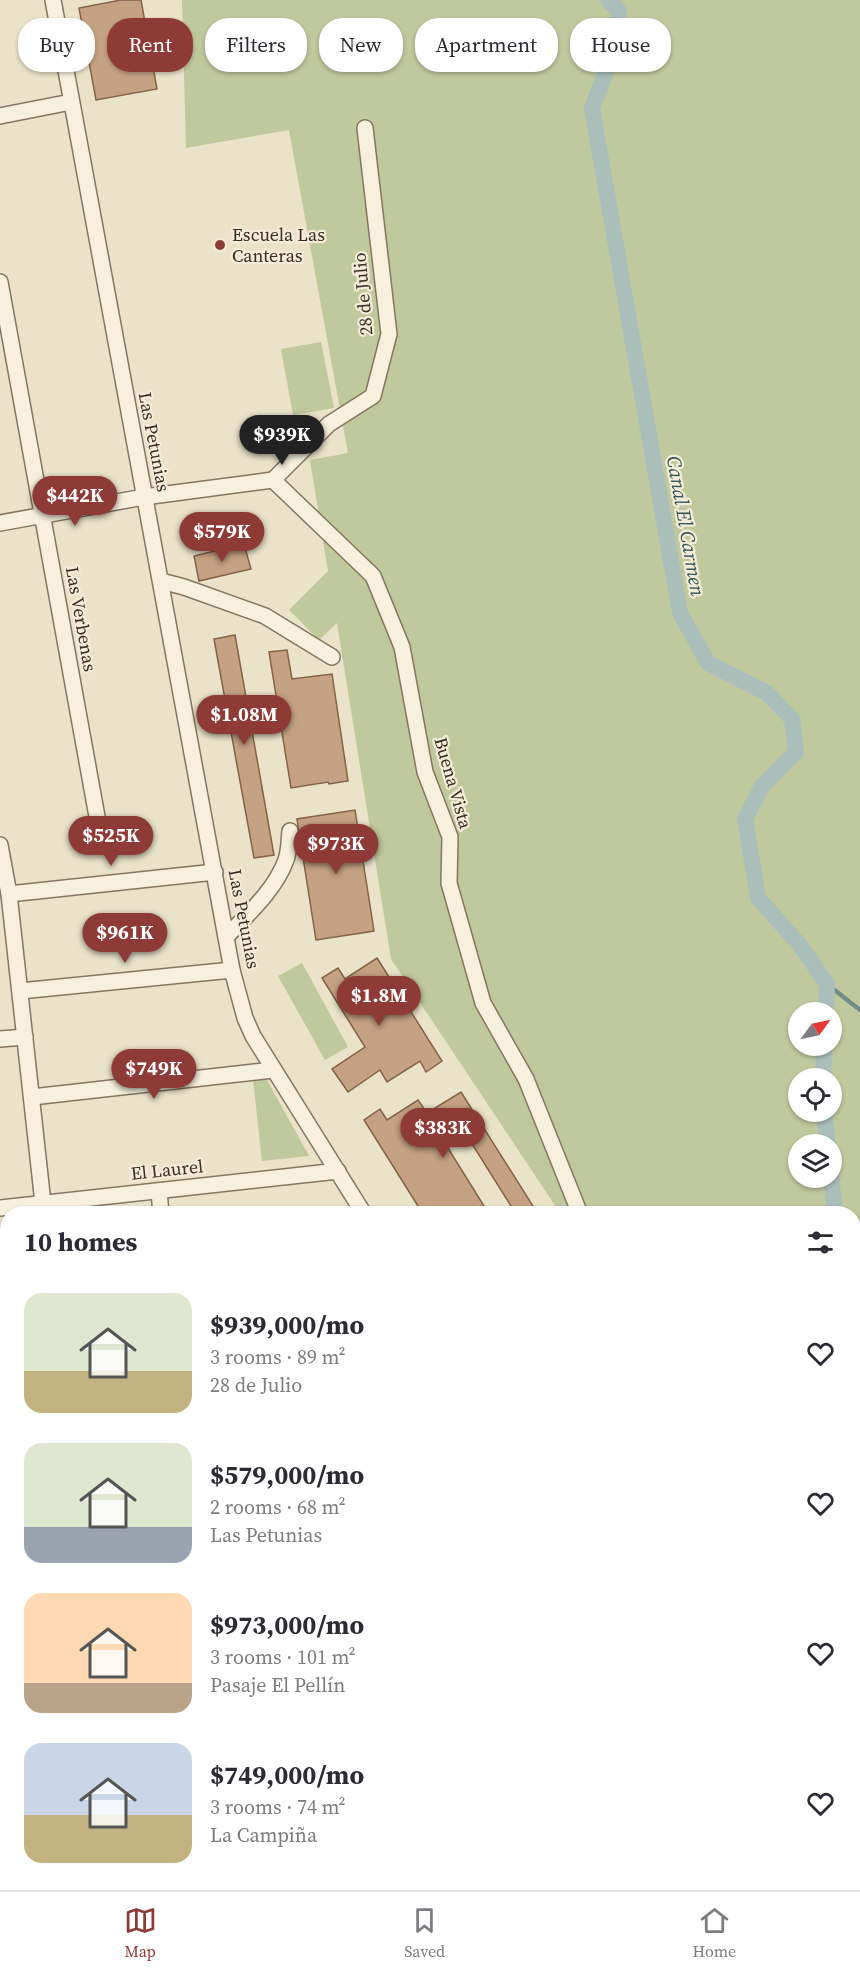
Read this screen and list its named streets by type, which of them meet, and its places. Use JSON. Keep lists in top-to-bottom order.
{
  "streets": {
    "street": [
      "28 de Julio",
      "Las Petunias",
      "Las Verbenas",
      "Buena Vista",
      "El Laurel"
    ]
  },
  "crossings": [
    ["28 de Julio", "Buena Vista"],
    ["Las Petunias", "El Laurel"]
  ],
  "water": ["Canal El Carmen"],
  "places": ["Escuela Las Canteras"],
  "north": "top right",
  "page": {
    "chip": [
      "Buy",
      "Rent",
      "Filters",
      "New",
      "Apartment",
      "House"
    ],
    "price": [
      "$939K",
      "$442K",
      "$579K",
      "$1.08M",
      "$525K",
      "$973K",
      "$961K",
      "$1.8M",
      "$749K",
      "$383K"
    ],
    "heading": "10 homes",
    "list": [
      {
        "name": "$939,000/mo",
        "note": "3 rooms · 89 m² · 28 de Julio"
      },
      {
        "name": "$579,000/mo",
        "note": "2 rooms · 68 m² · Las Petunias"
      },
      {
        "name": "$973,000/mo",
        "note": "3 rooms · 101 m² · Pasaje El Pellín"
      },
      {
        "name": "$749,000/mo",
        "note": "3 rooms · 74 m² · La Campiña"
      }
    ],
    "tabs": ["Map", "Saved", "Home"]
  }
}
